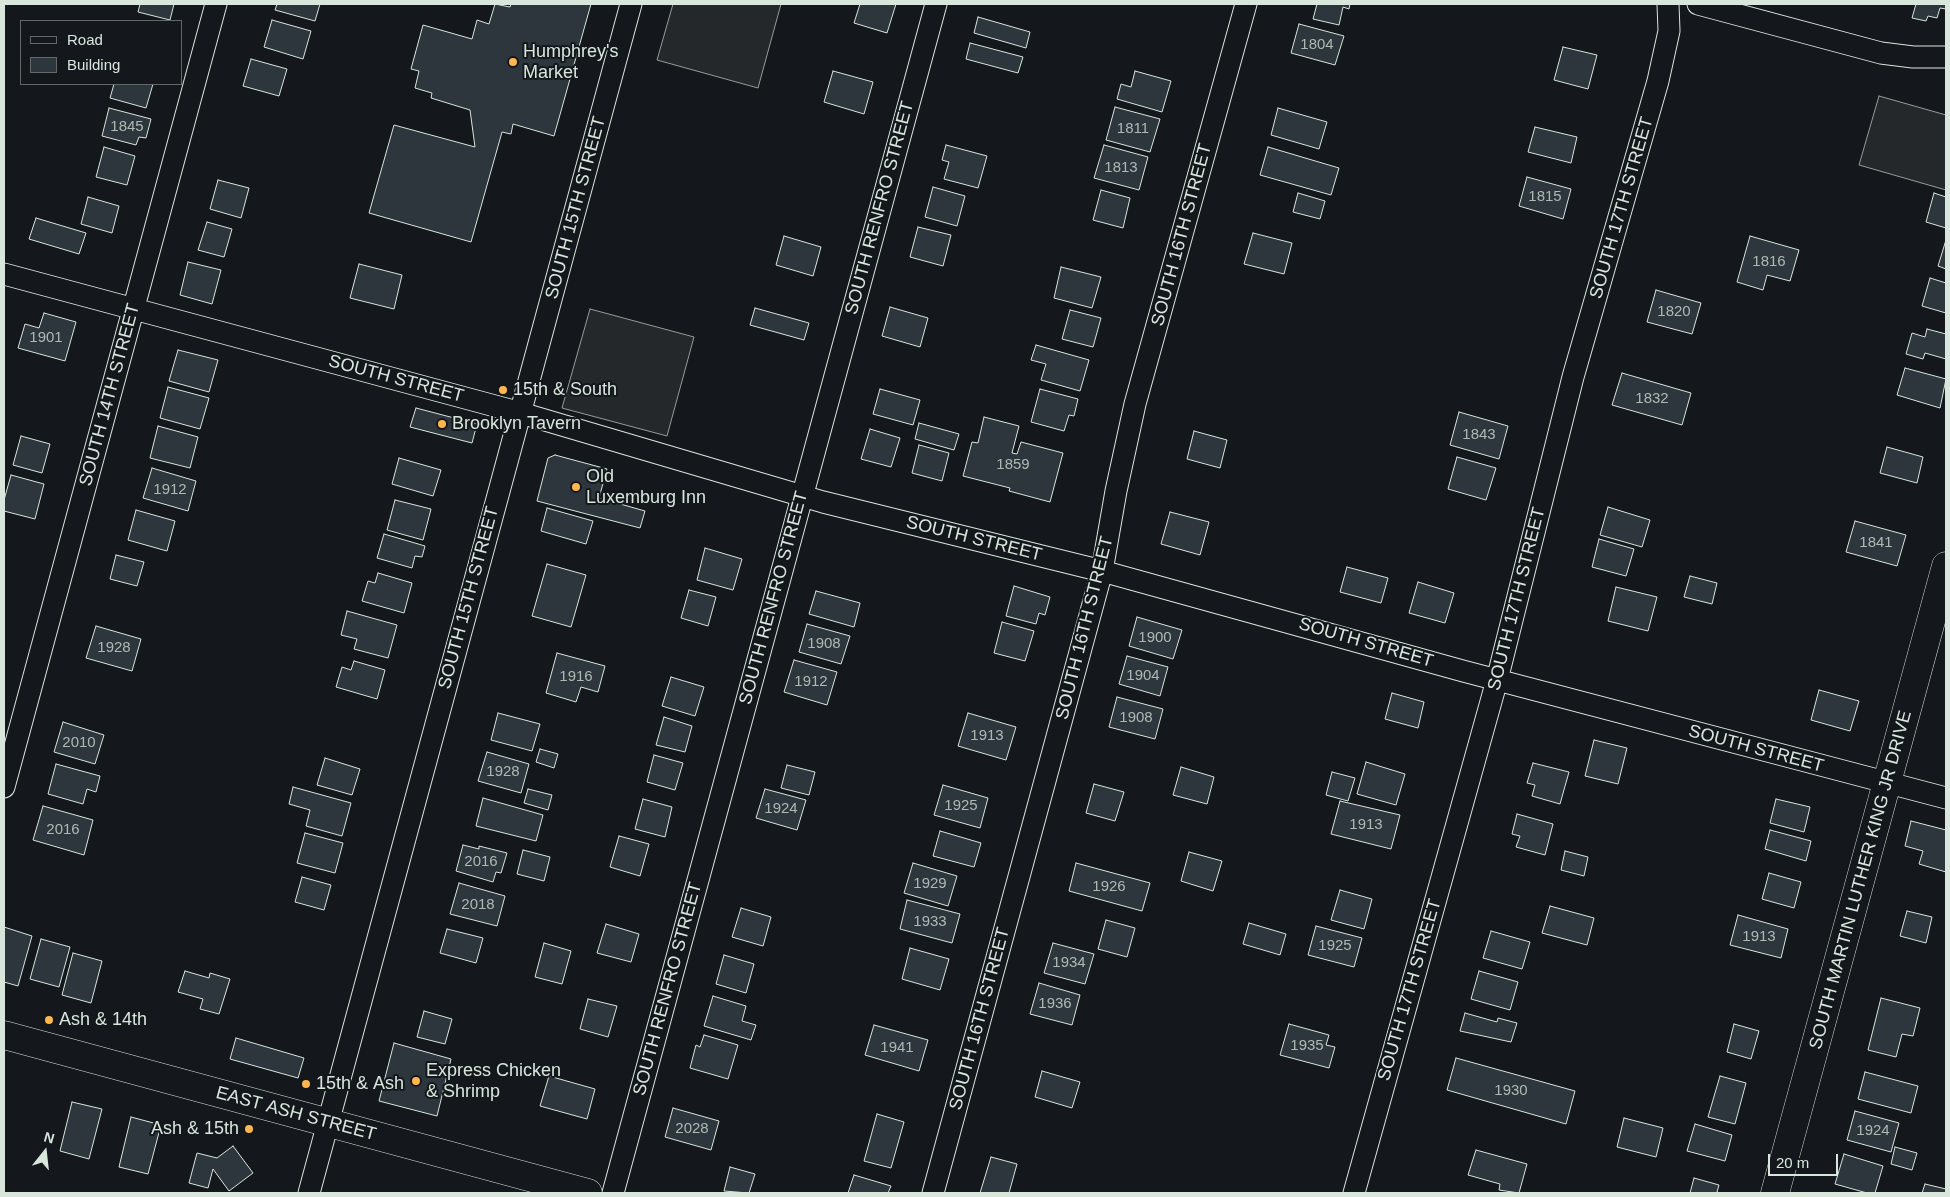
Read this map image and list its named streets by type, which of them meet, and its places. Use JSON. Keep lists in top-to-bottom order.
{
  "streets": {
    "street": [
      "SOUTH 15TH STREET",
      "SOUTH RENFRO STREET",
      "SOUTH 17TH STREET",
      "SOUTH 16TH STREET",
      "SOUTH STREET",
      "SOUTH 14TH STREET",
      "SOUTH MARTIN LUTHER KING JR DRIVE",
      "EAST ASH STREET"
    ]
  },
  "crossings": [
    ["SOUTH 15TH STREET", "SOUTH STREET"],
    ["SOUTH 15TH STREET", "EAST ASH STREET"],
    ["SOUTH RENFRO STREET", "SOUTH STREET"],
    ["SOUTH 17TH STREET", "SOUTH STREET"],
    ["SOUTH 16TH STREET", "SOUTH STREET"],
    ["SOUTH STREET", "SOUTH 14TH STREET"],
    ["SOUTH STREET", "SOUTH MARTIN LUTHER KING JR DRIVE"]
  ],
  "places": [
    "Humphrey's Market",
    "15th & South",
    "Brooklyn Tavern",
    "Old Luxemburg Inn",
    "Ash & 14th",
    "Express Chicken & Shrimp",
    "15th & Ash",
    "Ash & 15th"
  ],
  "house_numbers": [
    "1804",
    "1845",
    "1811",
    "1813",
    "1815",
    "1816",
    "1820",
    "1901",
    "1832",
    "1843",
    "1859",
    "1912",
    "1841",
    "1900",
    "1908",
    "1928",
    "1904",
    "1916",
    "1912",
    "1908",
    "1913",
    "2010",
    "1928",
    "1925",
    "1924",
    "1913",
    "2016",
    "2016",
    "1929",
    "1926",
    "2018",
    "1933",
    "1913",
    "1925",
    "1934",
    "1936",
    "1935",
    "1941",
    "1930",
    "2028",
    "1924"
  ],
  "legend": ["Road", "Building"],
  "scale_bar": "20 m",
  "north": "top"
}
